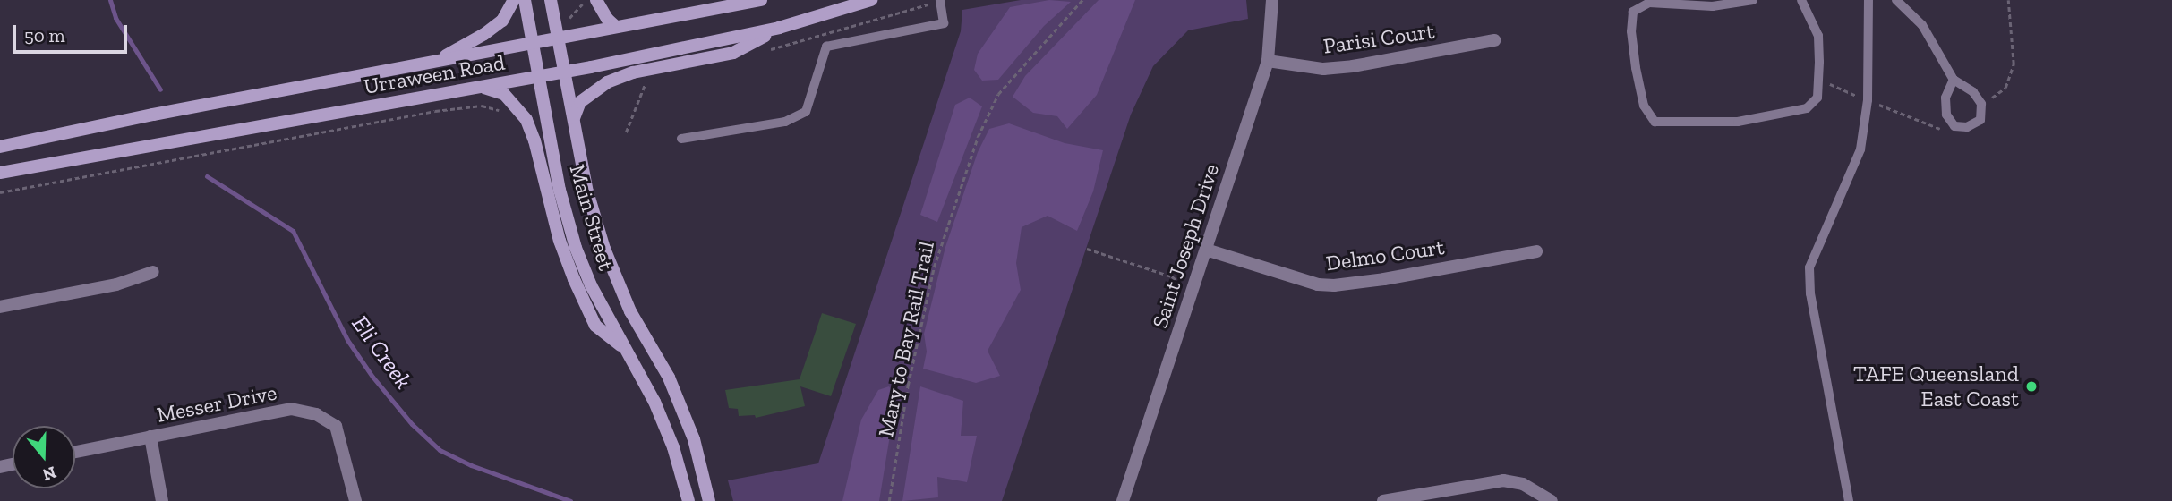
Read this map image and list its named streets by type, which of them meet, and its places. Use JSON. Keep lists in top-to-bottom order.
{
  "streets": {
    "main road": ["Urraween Road", "Main Street"],
    "street": [
      "Parisi Court",
      "Saint Joseph Drive",
      "Delmo Court",
      "Messer Drive"
    ],
    "path": ["Mary to Bay Rail Trail"]
  },
  "crossings": [
    ["Parisi Court", "Saint Joseph Drive"],
    ["Urraween Road", "Main Street"],
    ["Saint Joseph Drive", "Delmo Court"]
  ],
  "water": ["Eli Creek"],
  "places": ["TAFE Queensland East Coast"],
  "scale_bar": "50 m",
  "north": "bottom"
}
